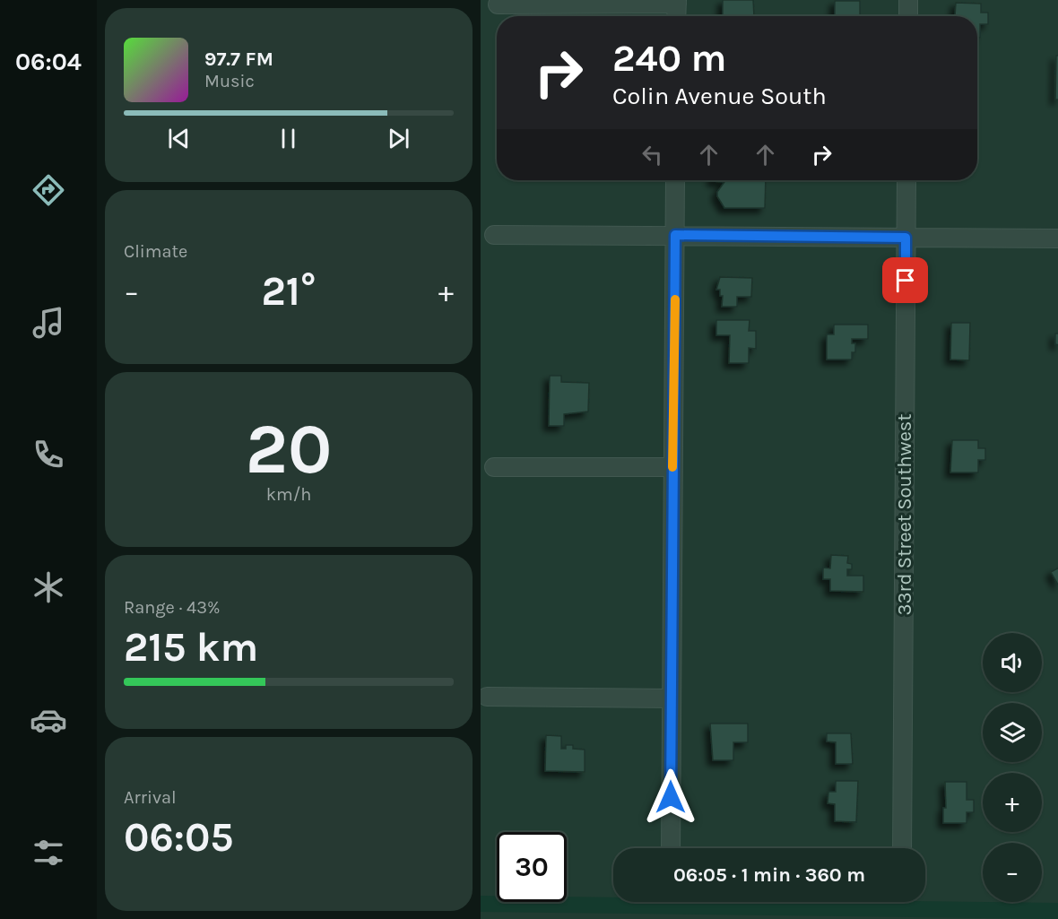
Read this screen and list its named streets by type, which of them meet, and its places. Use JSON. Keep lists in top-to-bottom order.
{
  "streets": {
    "street": ["33rd Street Southwest"]
  },
  "page": {
    "tabs": "06:04",
    "turn": ["240 m", "Colin Avenue South"],
    "song": ["97.7 FM", "Music"],
    "tile": [
      "Climate",
      ["20", "km/h"],
      ["Range · 43%", "215 km"],
      ["Arrival", "06:05"]
    ],
    "heat": ["−", "21°", "+"],
    "map_buttons": ["+", "−"],
    "limit": "30",
    "trip": "06:05 · 1 min · 360 m"
  }
}
